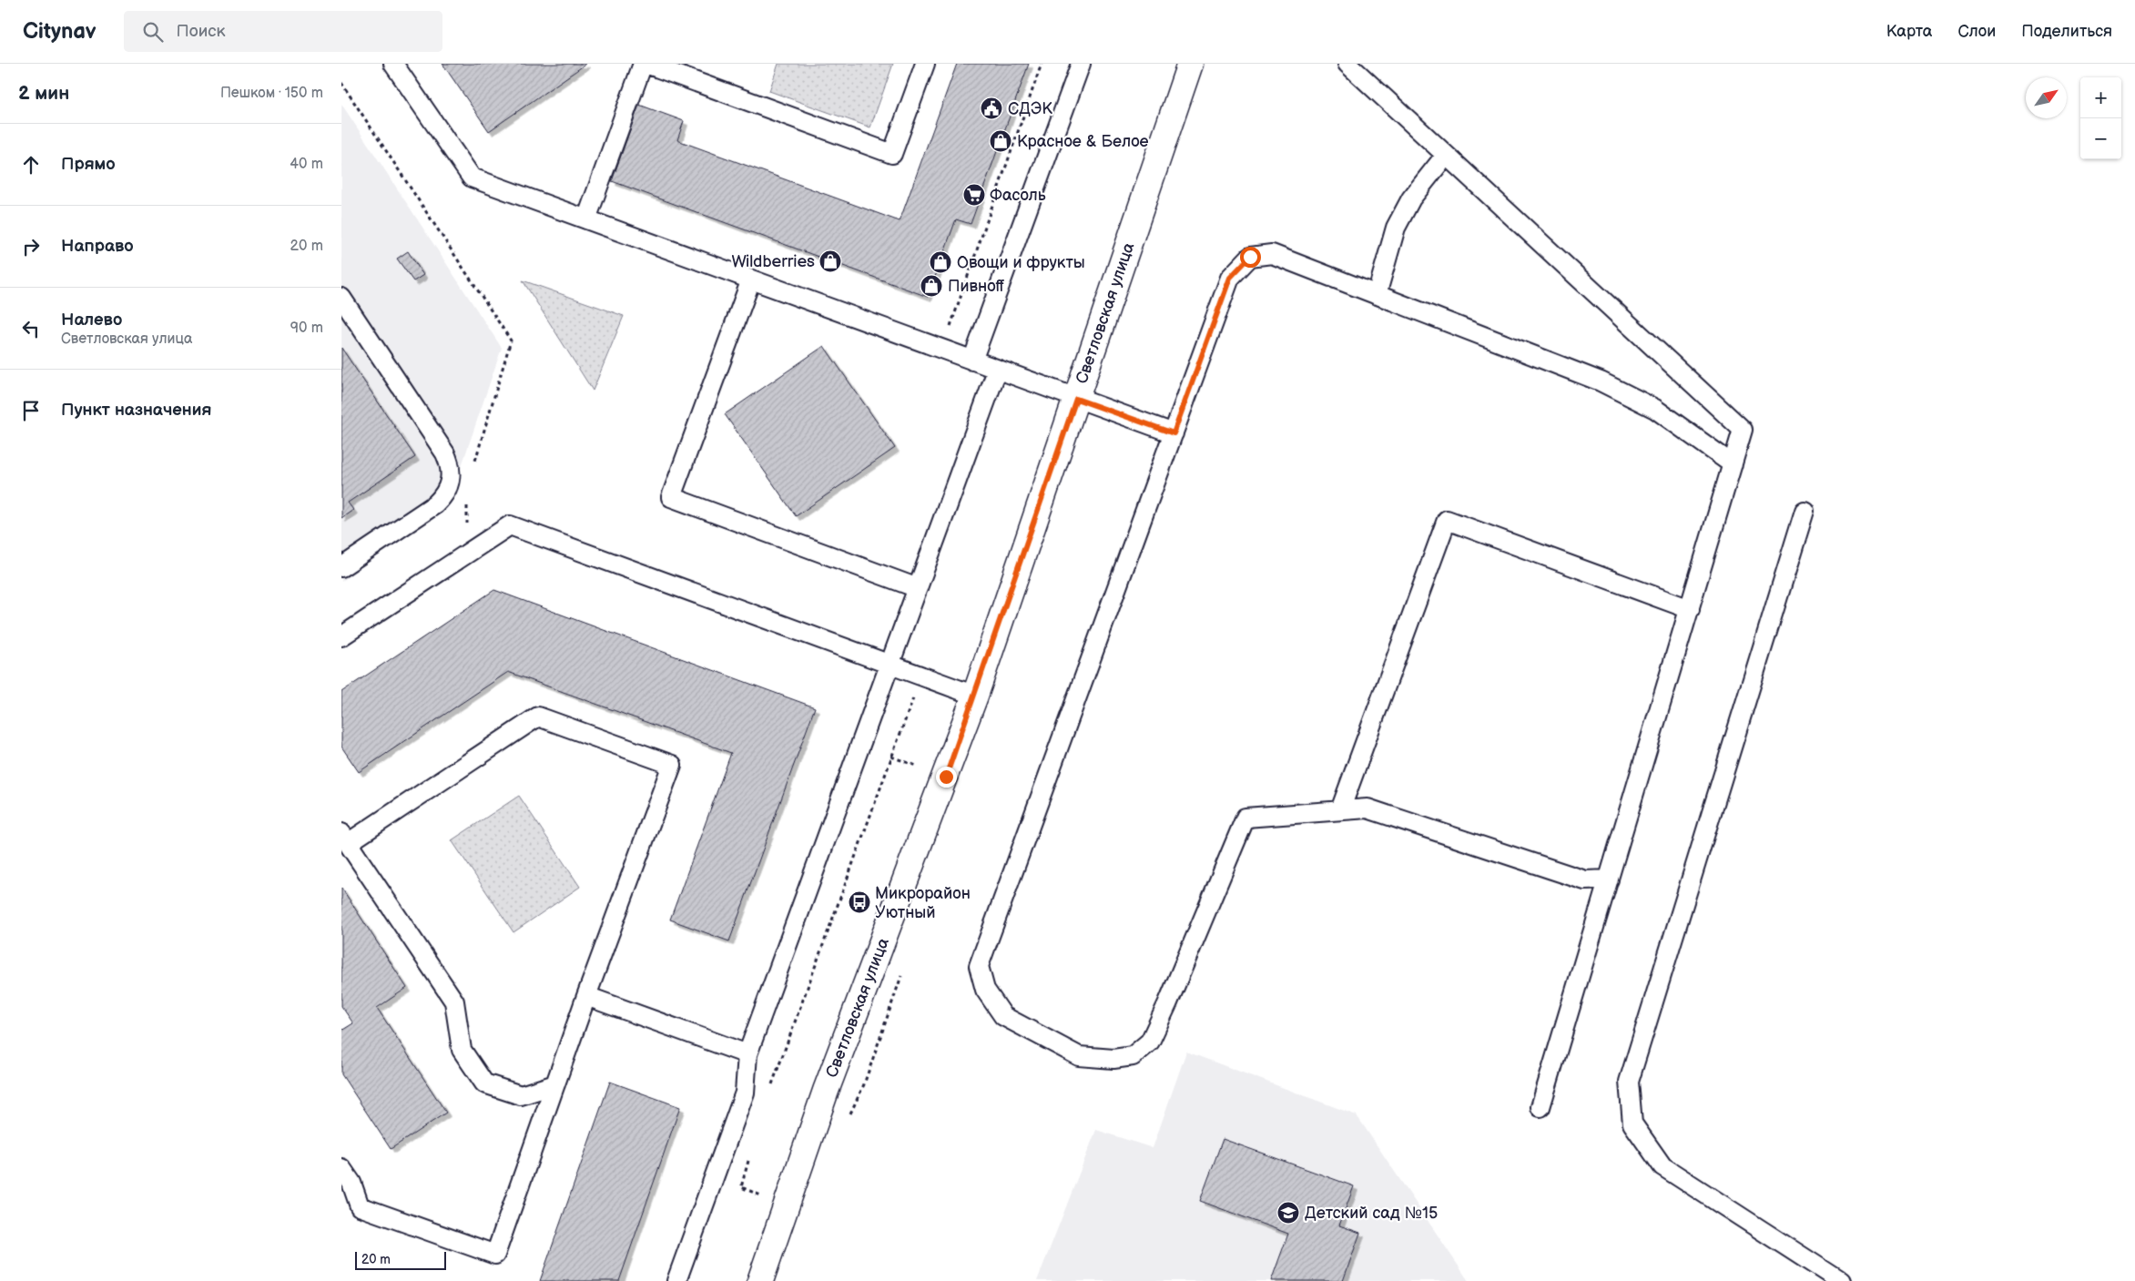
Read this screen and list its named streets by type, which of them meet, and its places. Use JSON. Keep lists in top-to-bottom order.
{
  "streets": {
    "street": ["Светловская улица"]
  },
  "places": {
    "public building": ["СДЭК"],
    "shop": [
      "Красное & Белое",
      "Wildberries",
      "Овощи и фрукты",
      "Пивноff"
    ],
    "supermarket": ["Фасоль"],
    "bus stop": ["Микрорайон Уютный"],
    "school or university": ["Детский сад №15"]
  },
  "scale_bar": "20 m",
  "north": "top right",
  "page": {
    "header": "Citynav",
    "search": "Поиск",
    "nav": ["Карта", "Слои", "Поделиться"],
    "heading": ["2 мин", "Пешком · 150 m"],
    "map_buttons": ["+", "−"],
    "list": [
      ["Прямо", "40 m"],
      ["Направо", "20 m"],
      ["Налево", "Светловская улица", "90 m"],
      "Пункт назначения"
    ],
    "scale": "20 m"
  }
}
